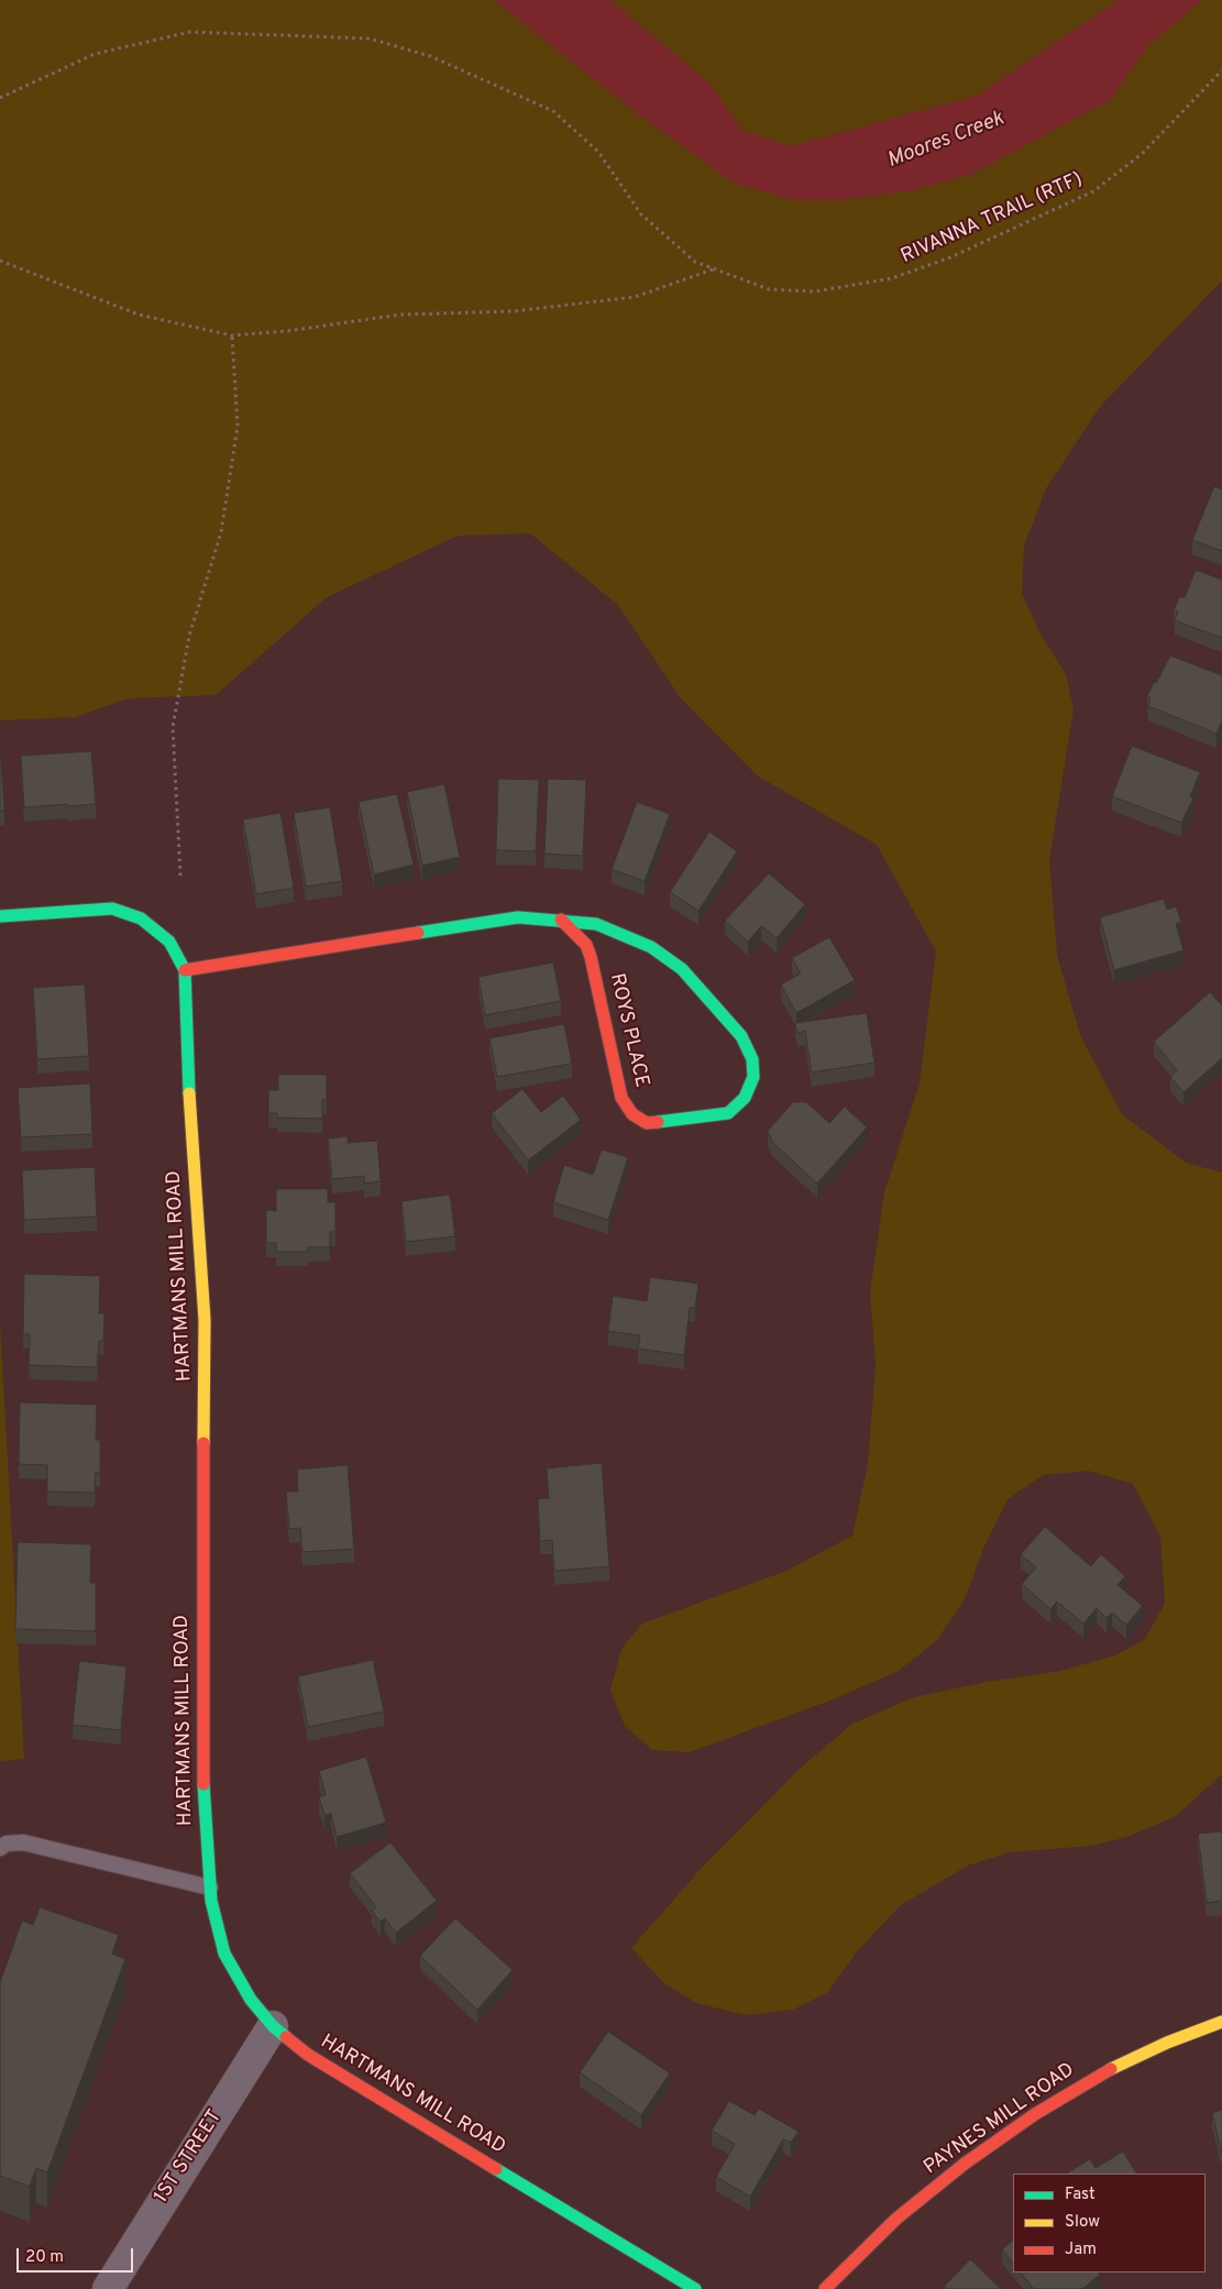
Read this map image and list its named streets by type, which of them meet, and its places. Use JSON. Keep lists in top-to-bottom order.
{
  "streets": {
    "street": [
      "ROYS PLACE",
      "HARTMANS MILL ROAD",
      "PAYNES MILL ROAD",
      "1ST STREET"
    ],
    "path": ["RIVANNA TRAIL (RTF)"]
  },
  "crossings": [
    ["ROYS PLACE", "HARTMANS MILL ROAD"],
    ["HARTMANS MILL ROAD", "1ST STREET"]
  ],
  "water": ["Moores Creek"],
  "legend": ["Fast", "Slow", "Jam"],
  "scale_bar": "20 m"
}
